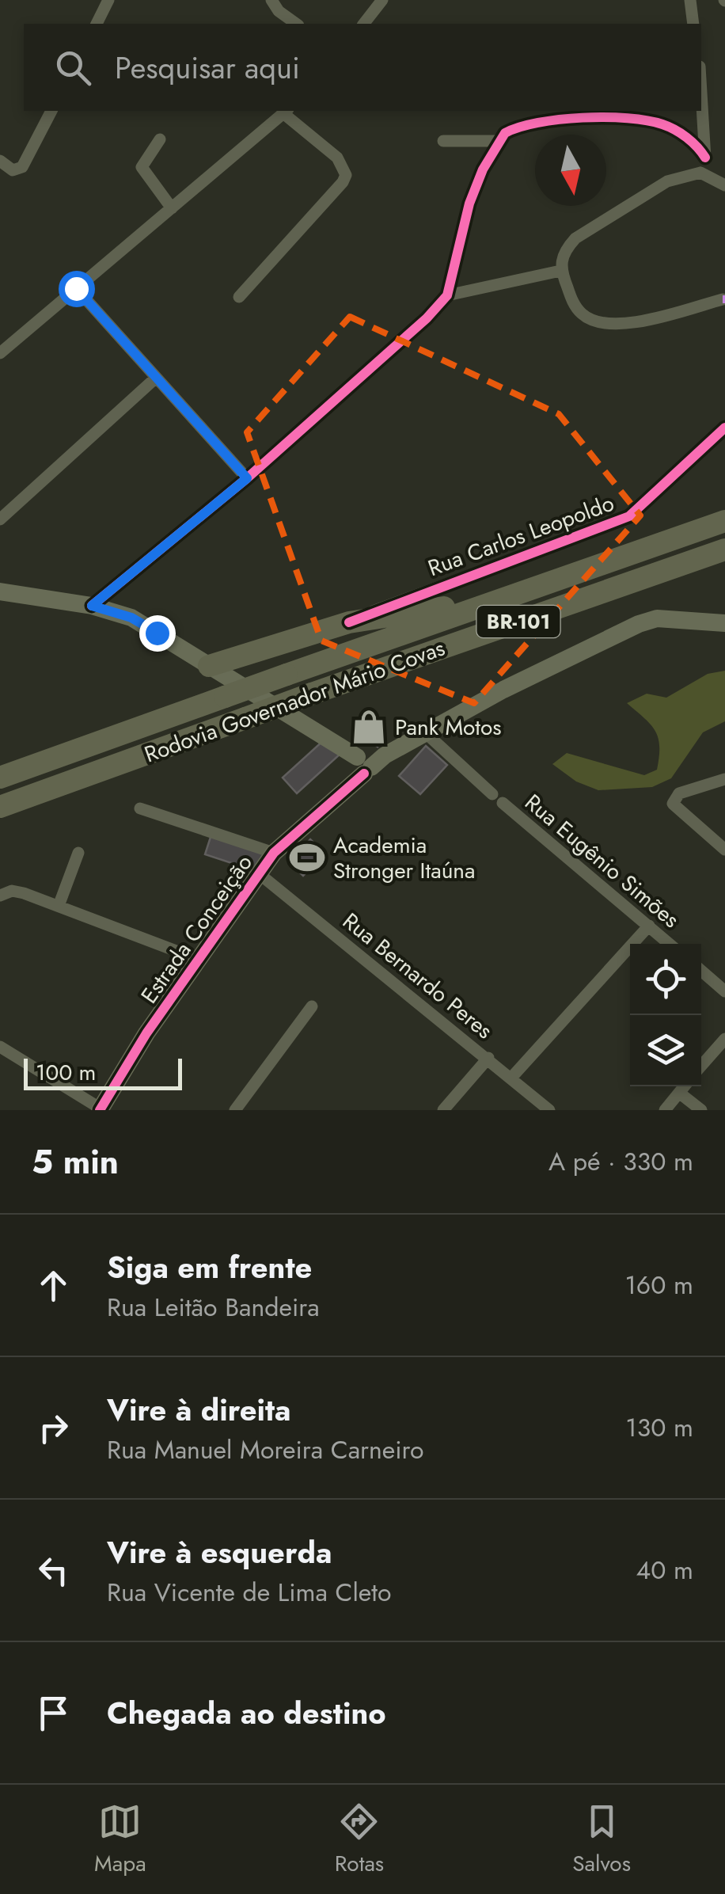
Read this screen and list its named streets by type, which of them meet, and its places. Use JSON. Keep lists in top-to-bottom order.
{
  "streets": {
    "highway": ["BR-101", "Rodovia Governador Mário Covas"],
    "main road": ["Estrada Conceição"],
    "street": ["Rua Carlos Leopoldo", "Rua Eugênio Simões", "Rua Bernardo Peres"]
  },
  "crossings": [
    ["Estrada Conceição", "Rua Bernardo Peres"]
  ],
  "places": {
    "shop": ["Pank Motos"],
    "sports": ["Academia Stronger Itaúna"]
  },
  "scale_bar": "100 m",
  "north": "bottom",
  "page": {
    "search": "Pesquisar aqui",
    "scale": "100 m",
    "heading": ["5 min", "A pé · 330 m"],
    "list": [
      ["Siga em frente", "Rua Leitão Bandeira", "160 m"],
      ["Vire à direita", "Rua Manuel Moreira Carneiro", "130 m"],
      ["Vire à esquerda", "Rua Vicente de Lima Cleto", "40 m"],
      "Chegada ao destino"
    ],
    "nav": ["Mapa", "Rotas", "Salvos"]
  }
}
